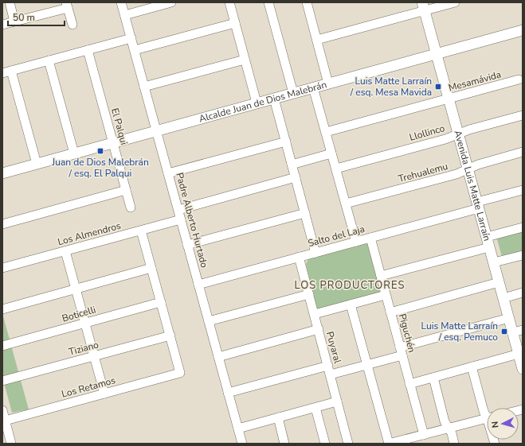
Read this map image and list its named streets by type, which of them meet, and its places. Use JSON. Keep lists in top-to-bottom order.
{
  "streets": {
    "street": [
      "Mesamávida",
      "Alcalde Juan de Dios Malebrán",
      "El Palqui",
      "Llollinco",
      "Trehualemu",
      "Avenida Luis Matte Larraín",
      "Padre Alberto Hurtado",
      "Los Almendros",
      "Salto del Laja",
      "Boticelli",
      "Piguchén",
      "Puyaral",
      "Tiziano",
      "Los Retamos"
    ]
  },
  "crossings": [
    ["Mesamávida", "Avenida Luis Matte Larraín"],
    ["Alcalde Juan de Dios Malebrán", "El Palqui"],
    ["Alcalde Juan de Dios Malebrán", "Avenida Luis Matte Larraín"],
    ["Alcalde Juan de Dios Malebrán", "Padre Alberto Hurtado"],
    ["Llollinco", "Avenida Luis Matte Larraín"],
    ["Trehualemu", "Avenida Luis Matte Larraín"],
    ["Avenida Luis Matte Larraín", "Salto del Laja"],
    ["Padre Alberto Hurtado", "Los Almendros"],
    ["Padre Alberto Hurtado", "Salto del Laja"],
    ["Salto del Laja", "Piguchén"],
    ["Salto del Laja", "Puyaral"],
    ["Tiziano", "Los Retamos"]
  ],
  "districts": ["LOS PRODUCTORES"],
  "places": {
    "transit": ["Luis Matte Larraín / esq. Mesa Mavida", "Juan de Dios Malebrán / esq. El Palqui", "Luis Matte Larraín / esq. Pemuco"]
  },
  "scale_bar": "50 m",
  "north": "left"
}
